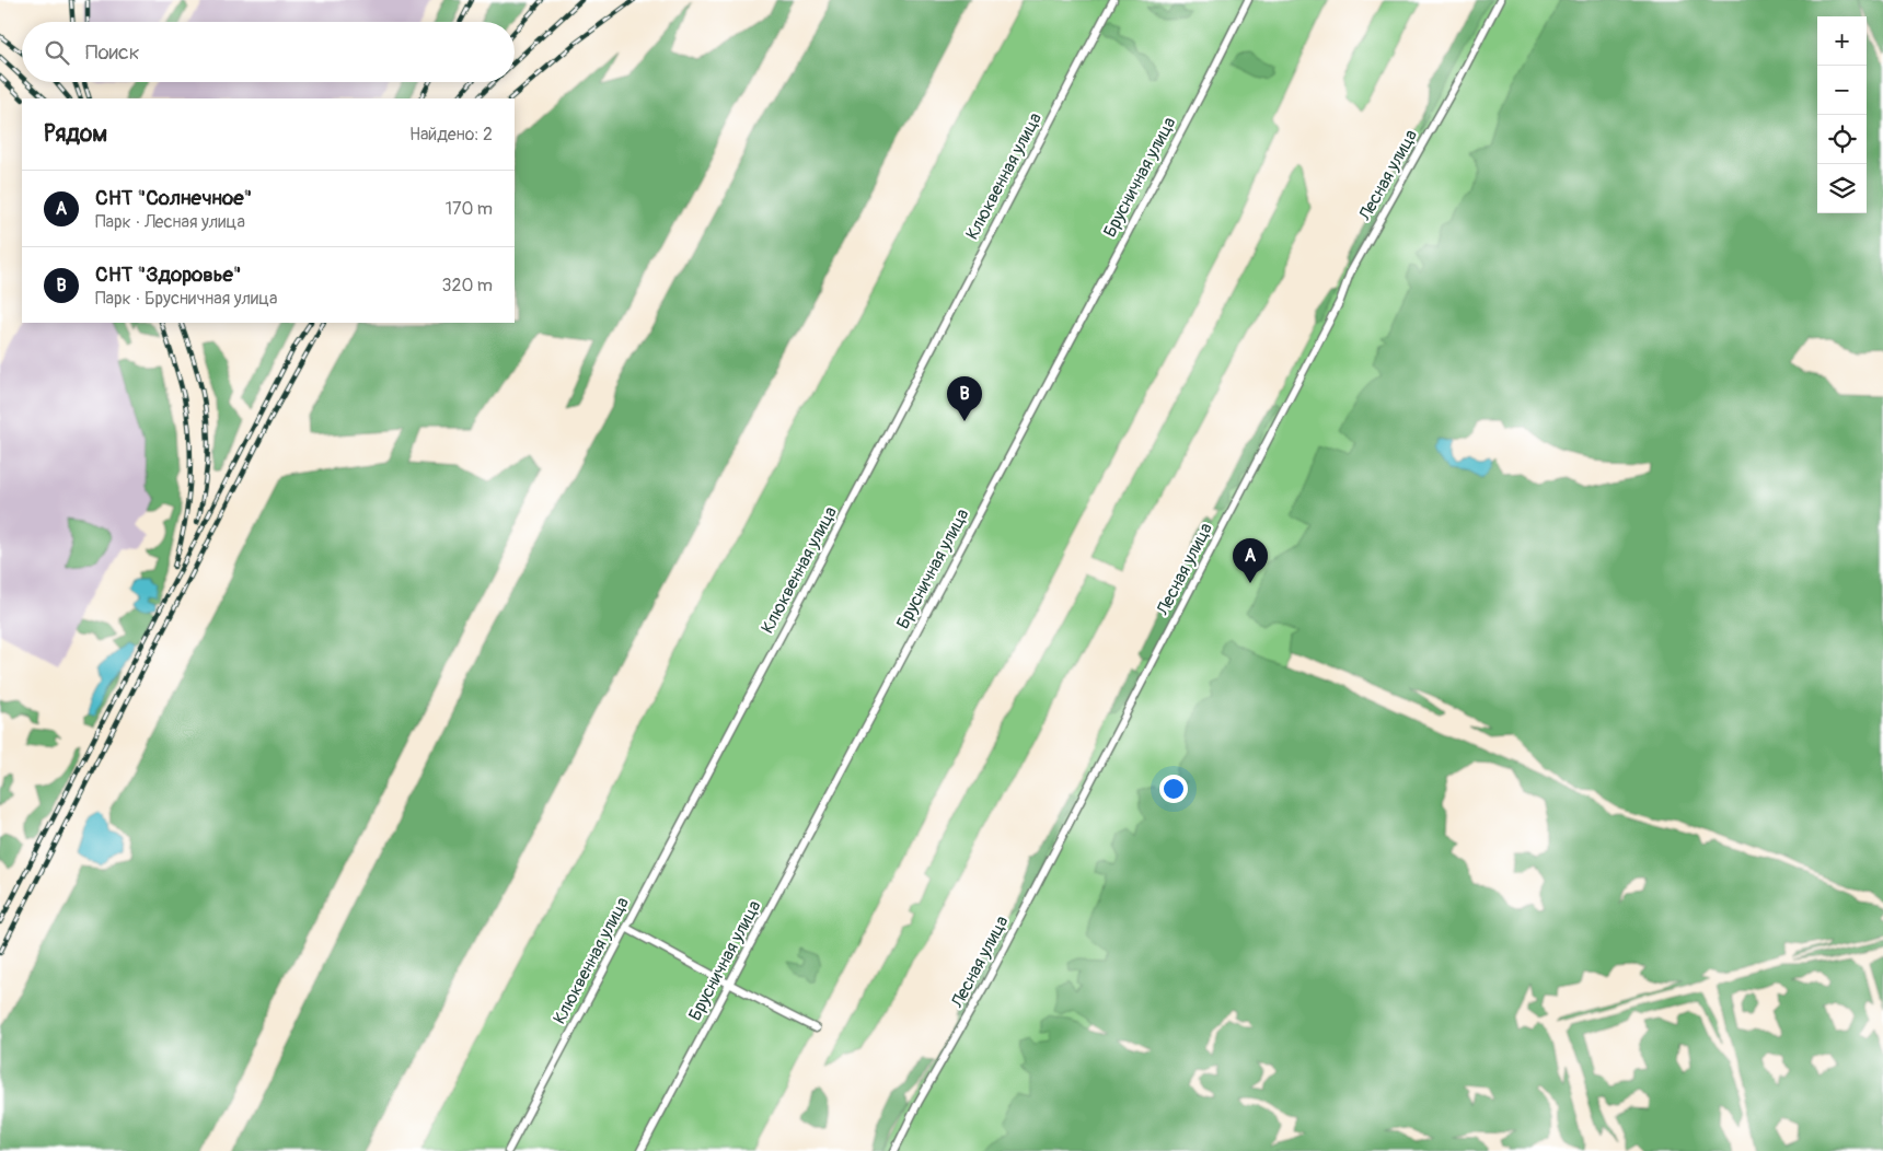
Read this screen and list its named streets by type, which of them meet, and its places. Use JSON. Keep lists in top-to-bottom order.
{
  "streets": {
    "street": ["Лесная улица", "Клюквенная улица", "Брусничная улица"]
  },
  "page": {
    "map_buttons": ["+", "−"],
    "search": "Поиск",
    "heading": ["Рядом", "Найдено: 2"],
    "list": [
      {
        "mark": "A",
        "name": "СНТ \"Солнечное\"",
        "note": "Парк · Лесная улица",
        "value": "170 m"
      },
      {
        "mark": "B",
        "name": "СНТ \"Здоровье\"",
        "note": "Парк · Брусничная улица",
        "value": "320 m"
      }
    ],
    "pins": ["B", "A"]
  }
}
